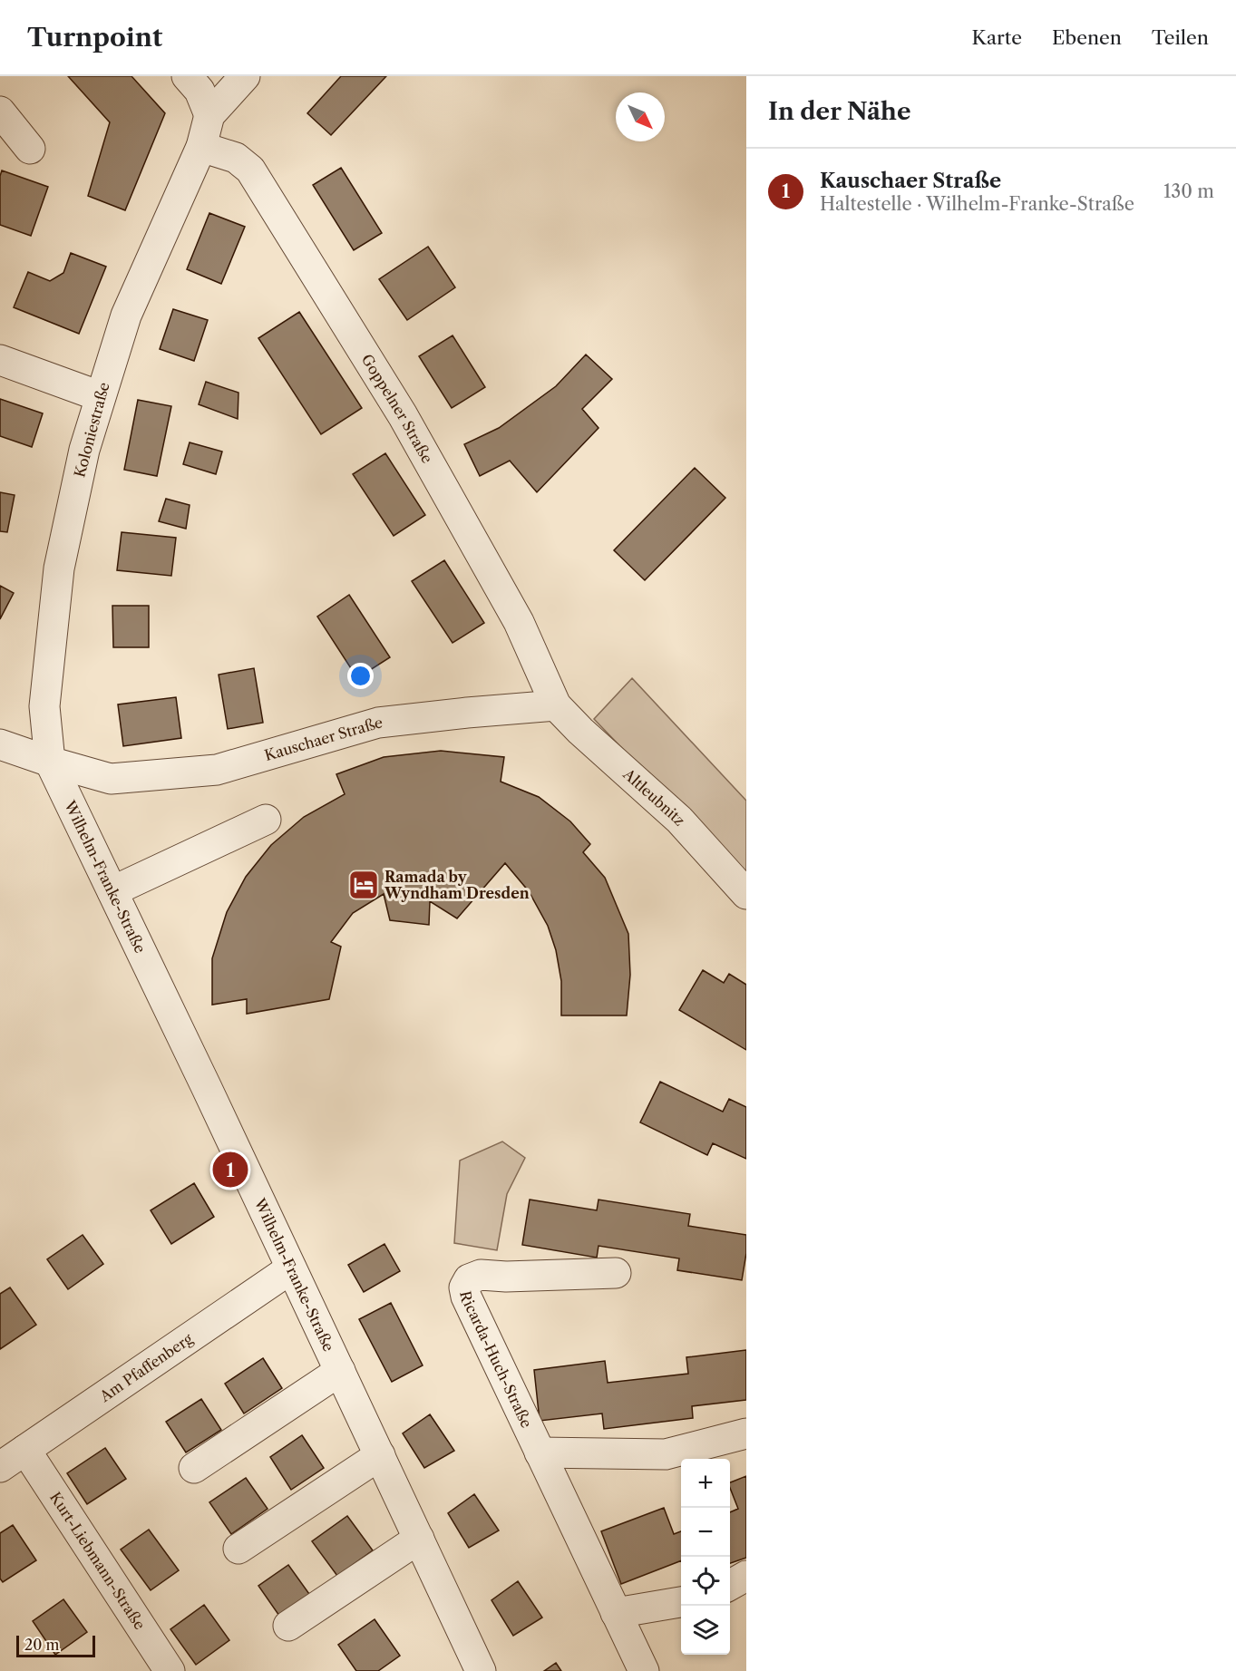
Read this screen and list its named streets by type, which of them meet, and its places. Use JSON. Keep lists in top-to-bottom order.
{
  "streets": {
    "street": [
      "Goppelner Straße",
      "Koloniestraße",
      "Kauschaer Straße",
      "Altleubnitz",
      "Wilhelm-Franke-Straße",
      "Ricarda-Huch-Straße",
      "Am Pfaffenberg",
      "Kurt-Liebmann-Straße"
    ]
  },
  "crossings": [
    ["Goppelner Straße", "Koloniestraße"],
    ["Goppelner Straße", "Kauschaer Straße"],
    ["Goppelner Straße", "Altleubnitz"],
    ["Koloniestraße", "Kauschaer Straße"],
    ["Koloniestraße", "Wilhelm-Franke-Straße"],
    ["Kauschaer Straße", "Altleubnitz"],
    ["Kauschaer Straße", "Wilhelm-Franke-Straße"],
    ["Wilhelm-Franke-Straße", "Am Pfaffenberg"],
    ["Am Pfaffenberg", "Kurt-Liebmann-Straße"]
  ],
  "places": {
    "hotel": ["Ramada by Wyndham Dresden"]
  },
  "scale_bar": "20 m",
  "north": "bottom right",
  "page": {
    "header": "Turnpoint",
    "nav": ["Karte", "Ebenen", "Teilen"],
    "heading": "In der Nähe",
    "list": [
      {
        "mark": "1",
        "name": "Kauschaer Straße",
        "note": "Haltestelle · Wilhelm-Franke-Straße",
        "value": "130 m"
      }
    ],
    "pins": "1",
    "map_buttons": ["+", "−"],
    "scale": "20 m"
  }
}
